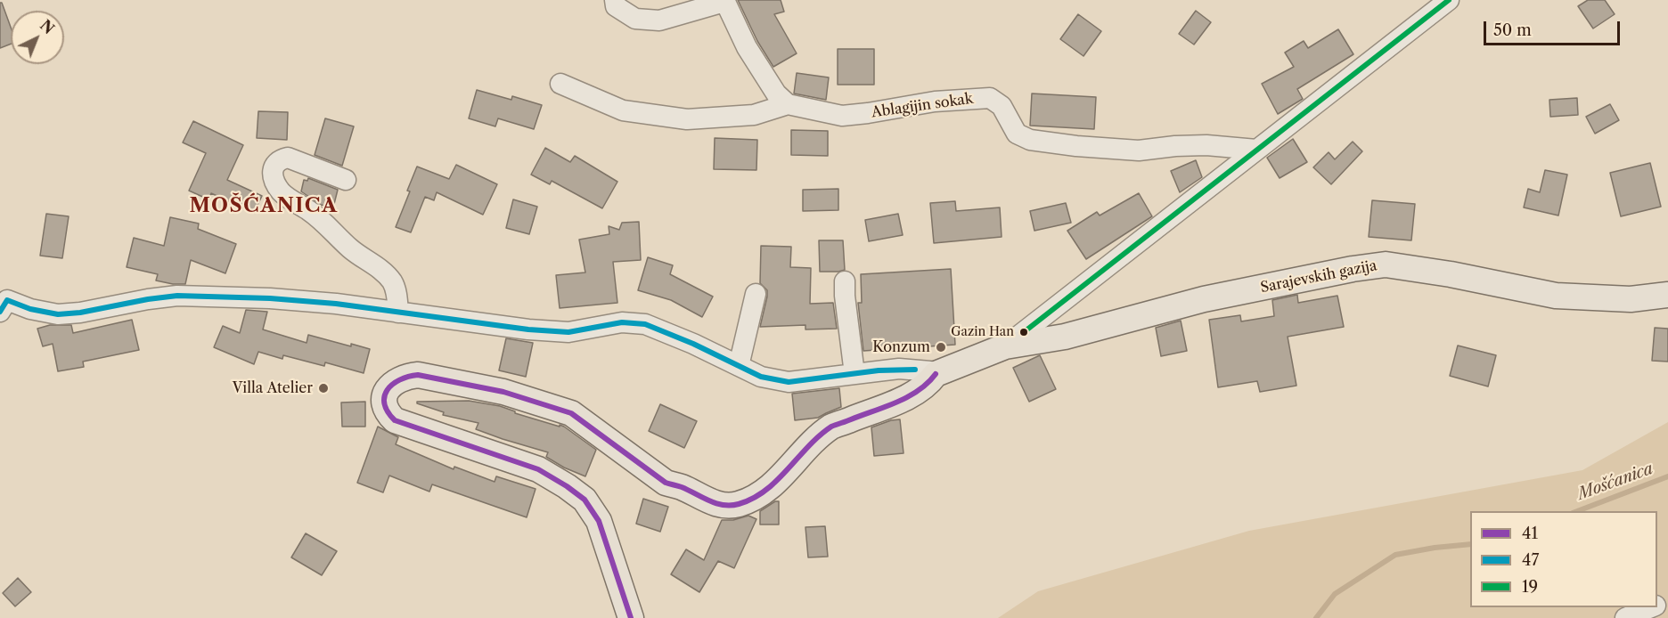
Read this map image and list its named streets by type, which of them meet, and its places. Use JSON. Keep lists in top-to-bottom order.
{
  "streets": {
    "main road": ["Sarajevskih gazija"],
    "street": ["Ablagijin sokak"]
  },
  "districts": ["MOŠĆANICA"],
  "water": ["Mošćanica"],
  "places": ["Gazin Han", "Konzum", "Villa Atelier"],
  "lines": ["transit line 19", "transit line 47", "transit line 41"],
  "legend": ["41", "47", "19"],
  "scale_bar": "50 m",
  "north": "top right"
}
